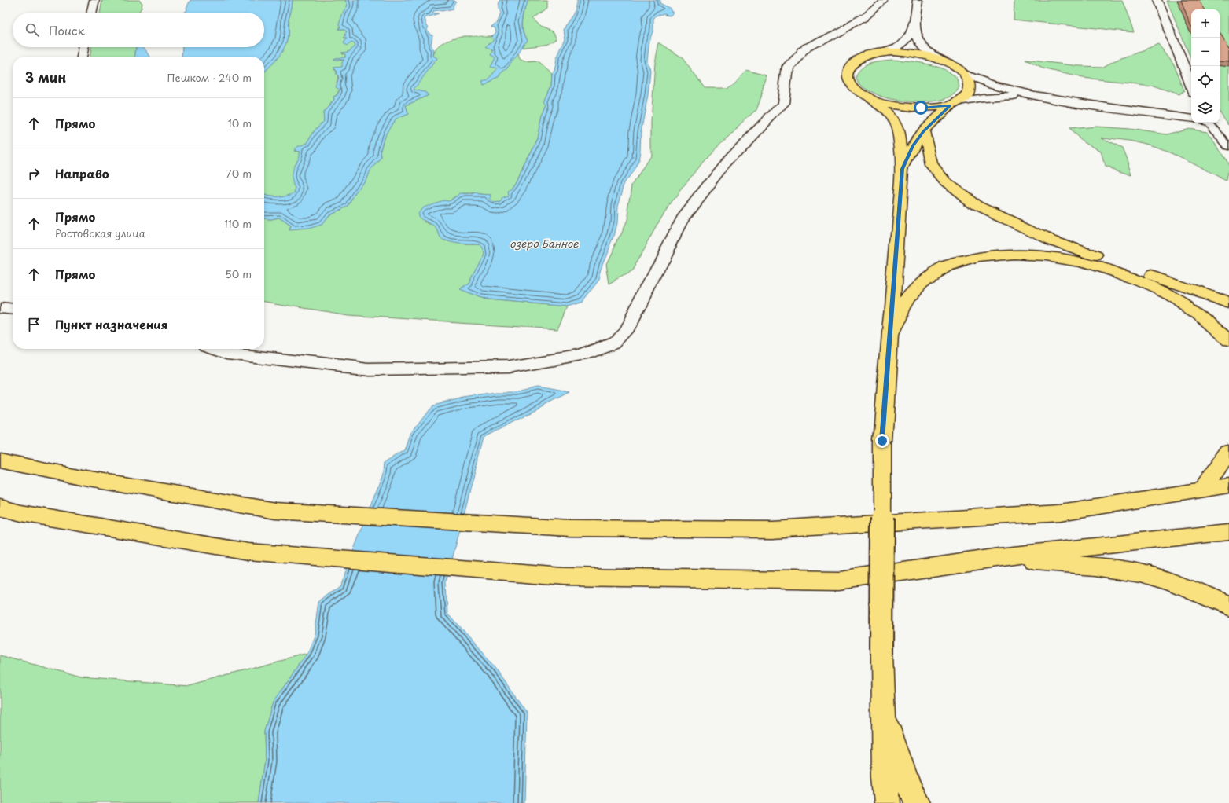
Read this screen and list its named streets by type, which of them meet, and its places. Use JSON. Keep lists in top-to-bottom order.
{
  "water": ["озеро Банное"],
  "page": {
    "map_buttons": ["+", "−"],
    "search": "Поиск",
    "heading": ["3 мин", "Пешком · 240 m"],
    "list": [
      ["Прямо", "10 m"],
      ["Направо", "70 m"],
      ["Прямо", "Ростовская улица", "110 m"],
      ["Прямо", "50 m"],
      "Пункт назначения"
    ]
  }
}
